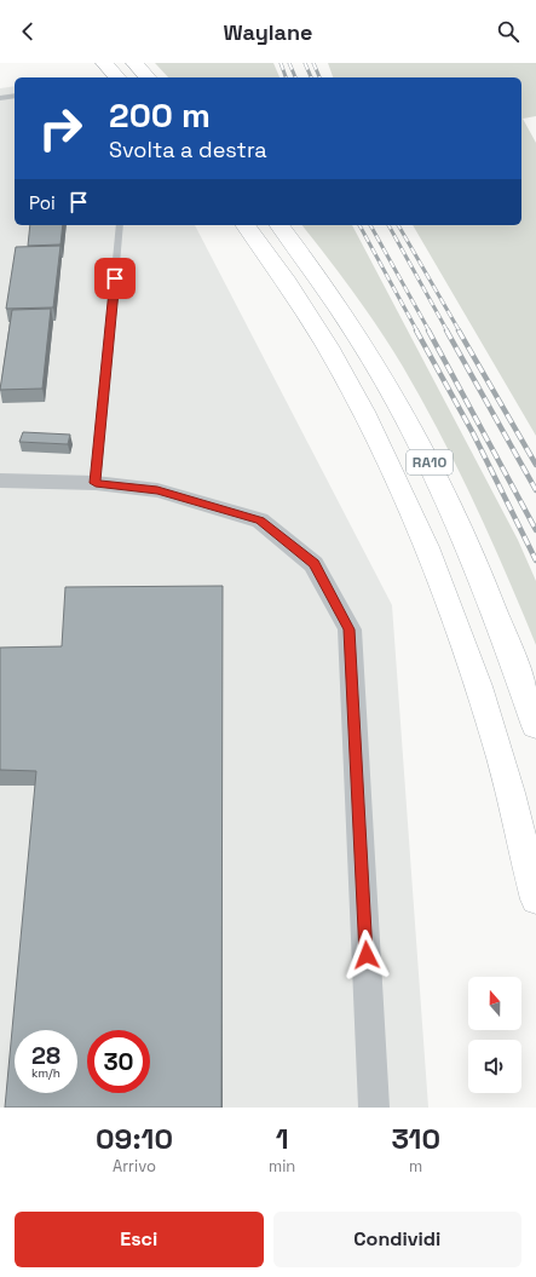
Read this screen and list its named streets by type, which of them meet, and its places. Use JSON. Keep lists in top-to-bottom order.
{
  "streets": {
    "highway": ["RA10"]
  },
  "north": "top",
  "page": {
    "header": "Waylane",
    "turn": ["200 m", "Svolta a destra"],
    "then": "Poi",
    "speed": "28 km/h",
    "limit": "30",
    "eta": [
      "09:10",
      "Arrivo",
      "1",
      "min",
      "310",
      "m"
    ],
    "buttons": ["Esci", "Condividi"]
  }
}
